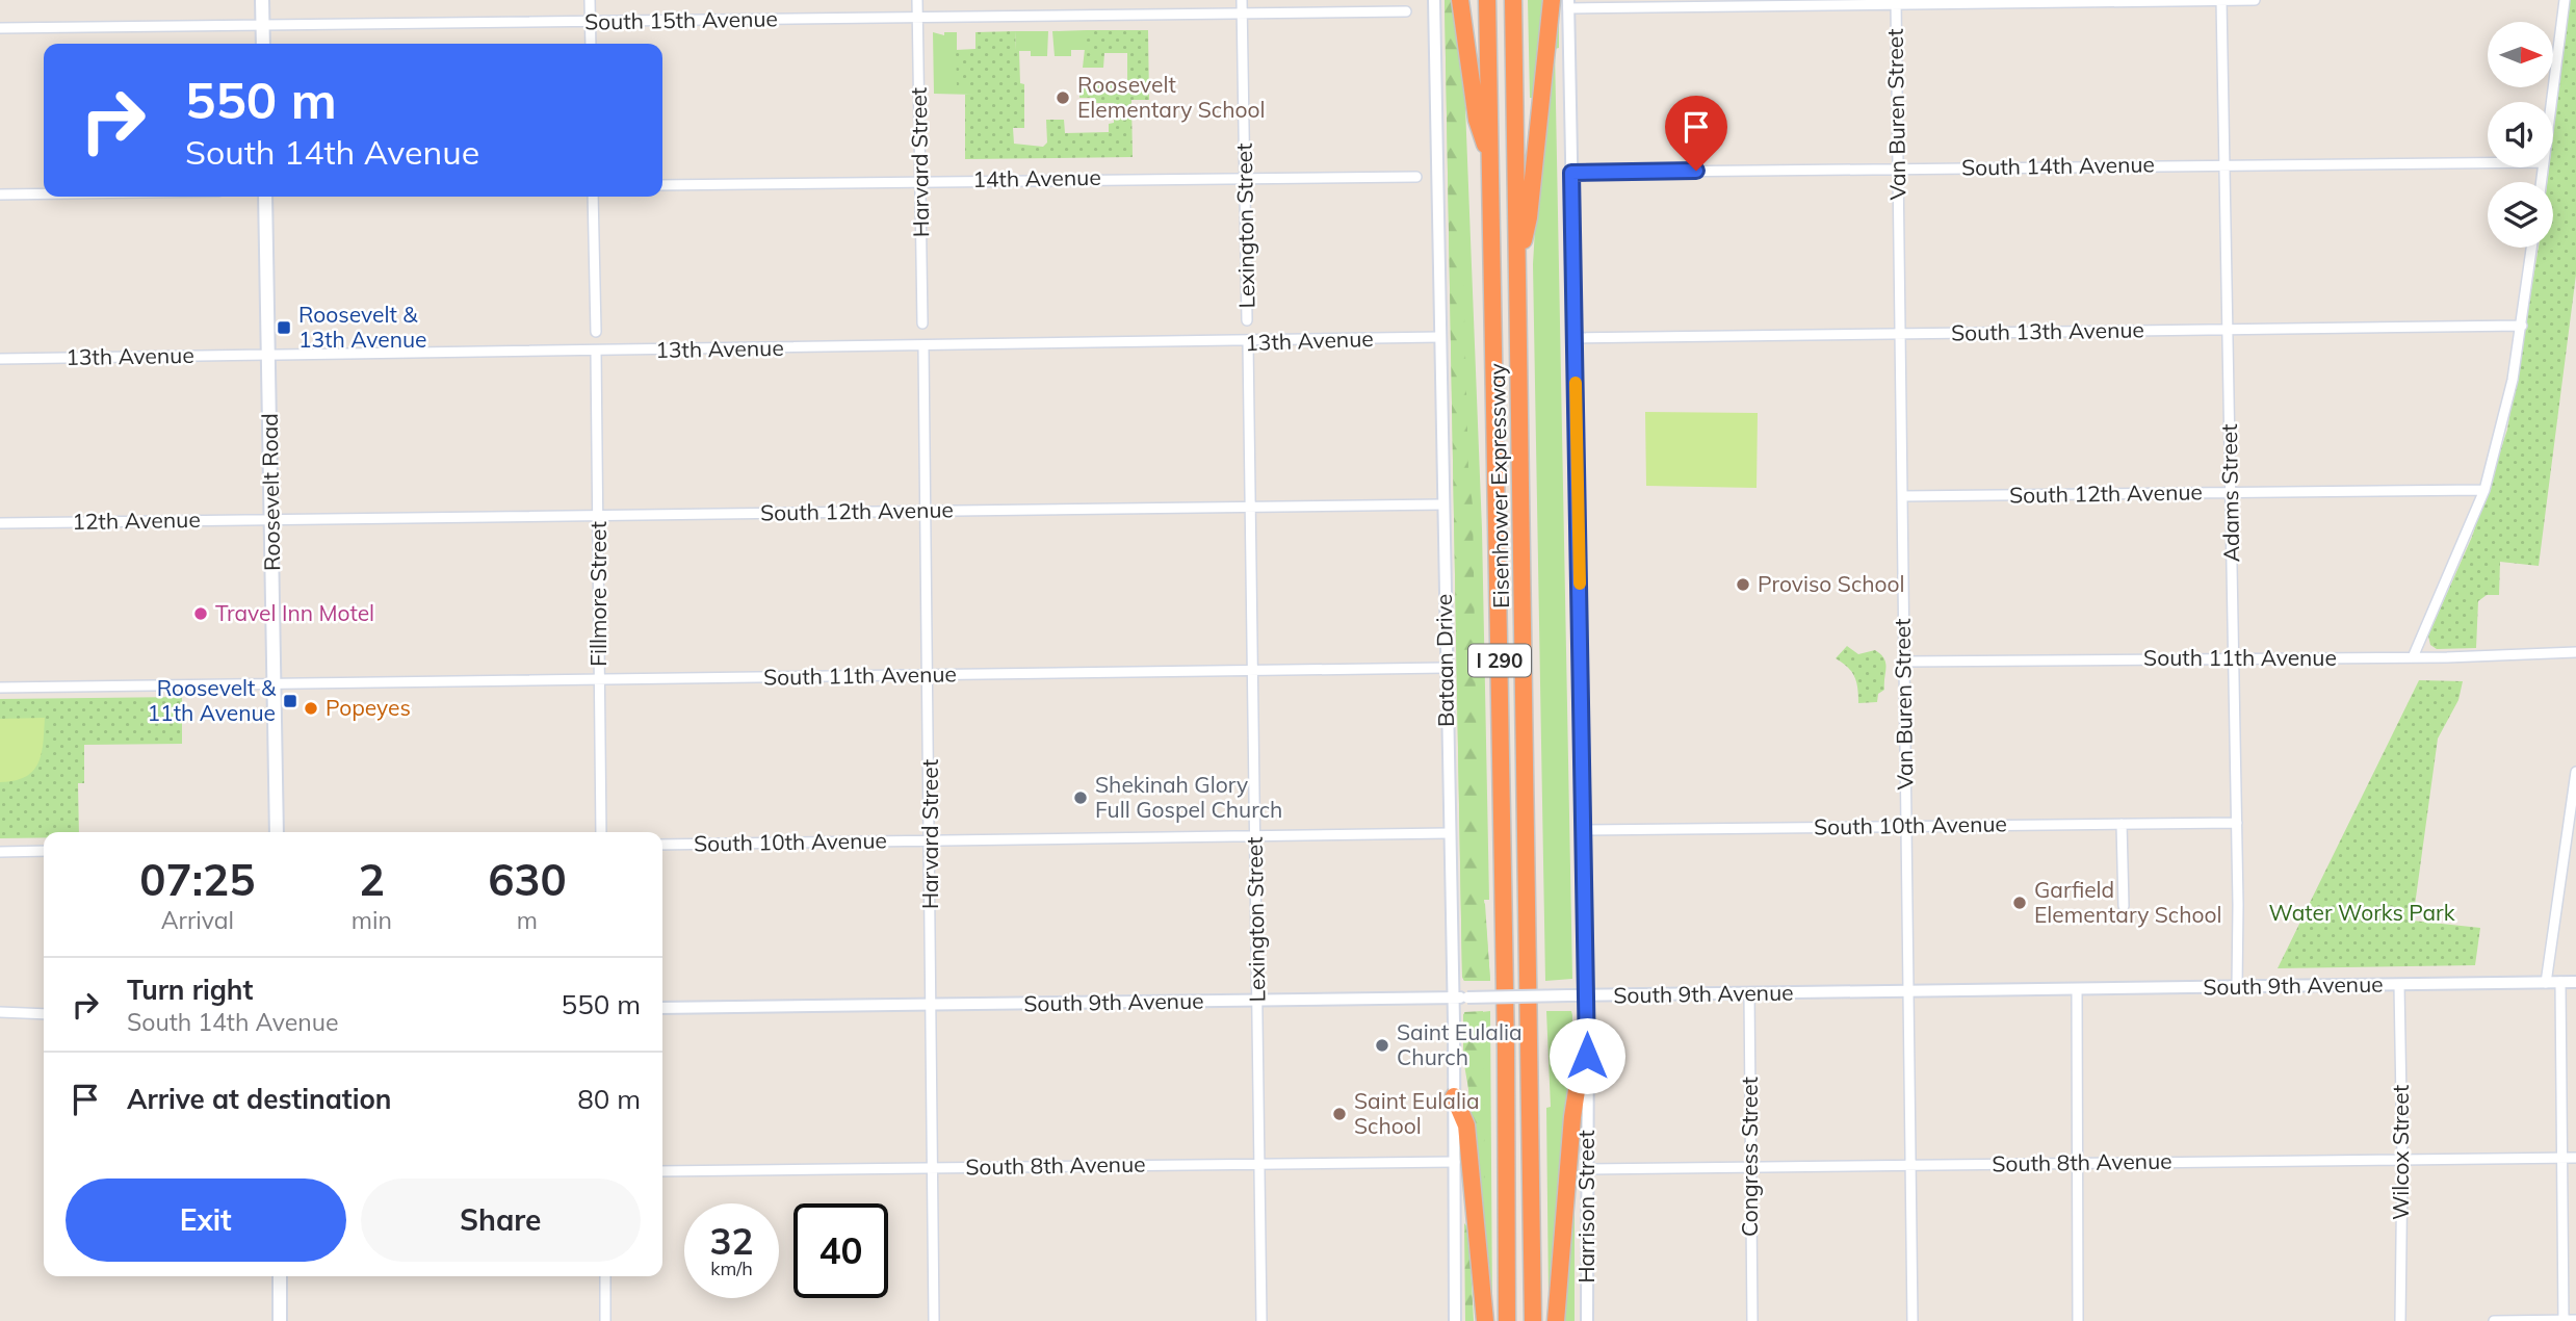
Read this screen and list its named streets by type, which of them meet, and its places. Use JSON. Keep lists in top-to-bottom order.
{
  "streets": {
    "highway": ["Eisenhower Expressway", "I 290"],
    "main road": ["Roosevelt Road"],
    "street": [
      "South 15th Avenue",
      "Van Buren Street",
      "Harvard Street",
      "South 14th Avenue",
      "14th Avenue",
      "Lexington Street",
      "South 13th Avenue",
      "13th Avenue",
      "Adams Street",
      "South 12th Avenue",
      "12th Avenue",
      "Fillmore Street",
      "South 11th Avenue",
      "Bataan Drive",
      "South 10th Avenue",
      "South 9th Avenue",
      "Wilcox Street",
      "Congress Street",
      "South 8th Avenue",
      "Harrison Street"
    ]
  },
  "crossings": [
    ["South 15th Avenue", "Harvard Street"],
    ["South 15th Avenue", "Lexington Street"],
    ["Van Buren Street", "South 14th Avenue"],
    ["Van Buren Street", "South 13th Avenue"],
    ["Van Buren Street", "South 12th Avenue"],
    ["Van Buren Street", "South 11th Avenue"],
    ["Van Buren Street", "South 10th Avenue"],
    ["Van Buren Street", "South 9th Avenue"],
    ["Van Buren Street", "South 8th Avenue"],
    ["Harvard Street", "14th Avenue"],
    ["Harvard Street", "13th Avenue"],
    ["Harvard Street", "South 12th Avenue"],
    ["Harvard Street", "South 11th Avenue"],
    ["Harvard Street", "South 10th Avenue"],
    ["Harvard Street", "South 9th Avenue"],
    ["Harvard Street", "South 8th Avenue"],
    ["South 14th Avenue", "Adams Street"],
    ["South 14th Avenue", "Harrison Street"],
    ["14th Avenue", "Lexington Street"],
    ["Lexington Street", "13th Avenue"],
    ["Lexington Street", "South 12th Avenue"],
    ["Lexington Street", "South 11th Avenue"],
    ["Lexington Street", "South 10th Avenue"],
    ["Lexington Street", "South 9th Avenue"],
    ["Lexington Street", "South 8th Avenue"],
    ["South 13th Avenue", "Adams Street"],
    ["South 13th Avenue", "Harrison Street"],
    ["13th Avenue", "Roosevelt Road"],
    ["13th Avenue", "Fillmore Street"],
    ["13th Avenue", "Bataan Drive"],
    ["Roosevelt Road", "South 12th Avenue"],
    ["Roosevelt Road", "12th Avenue"],
    ["Roosevelt Road", "South 11th Avenue"],
    ["Adams Street", "South 12th Avenue"],
    ["Adams Street", "South 11th Avenue"],
    ["Adams Street", "South 10th Avenue"],
    ["Adams Street", "South 9th Avenue"],
    ["South 12th Avenue", "12th Avenue"],
    ["South 12th Avenue", "Fillmore Street"],
    ["South 12th Avenue", "Bataan Drive"],
    ["Fillmore Street", "South 11th Avenue"],
    ["South 11th Avenue", "Bataan Drive"],
    ["Bataan Drive", "South 10th Avenue"],
    ["Bataan Drive", "South 9th Avenue"],
    ["Bataan Drive", "South 8th Avenue"],
    ["South 10th Avenue", "Harrison Street"],
    ["South 9th Avenue", "Wilcox Street"],
    ["South 9th Avenue", "Congress Street"],
    ["South 9th Avenue", "Harrison Street"],
    ["Wilcox Street", "South 8th Avenue"],
    ["Congress Street", "South 8th Avenue"],
    ["South 8th Avenue", "Harrison Street"]
  ],
  "parks": ["Water Works Park"],
  "places": {
    "other": [
      "Roosevelt Elementary School",
      "Proviso School",
      "Travel Inn Motel",
      "Popeyes",
      "Shekinah Glory Full Gospel Church",
      "Garfield Elementary School",
      "Saint Eulalia Church",
      "Saint Eulalia School"
    ],
    "transit": ["Roosevelt & 13th Avenue", "Roosevelt & 11th Avenue"]
  },
  "north": "right",
  "page": {
    "turn": ["550 m", "South 14th Avenue"],
    "eta": [
      "07:25",
      "Arrival",
      "2",
      "min",
      "630",
      "m"
    ],
    "list": [
      {
        "name": "Turn right",
        "note": "South 14th Avenue",
        "value": "550 m"
      },
      {
        "name": "Arrive at destination",
        "value": "80 m"
      }
    ],
    "buttons": ["Exit", "Share"],
    "speed": "32 km/h",
    "limit": "40"
  }
}
